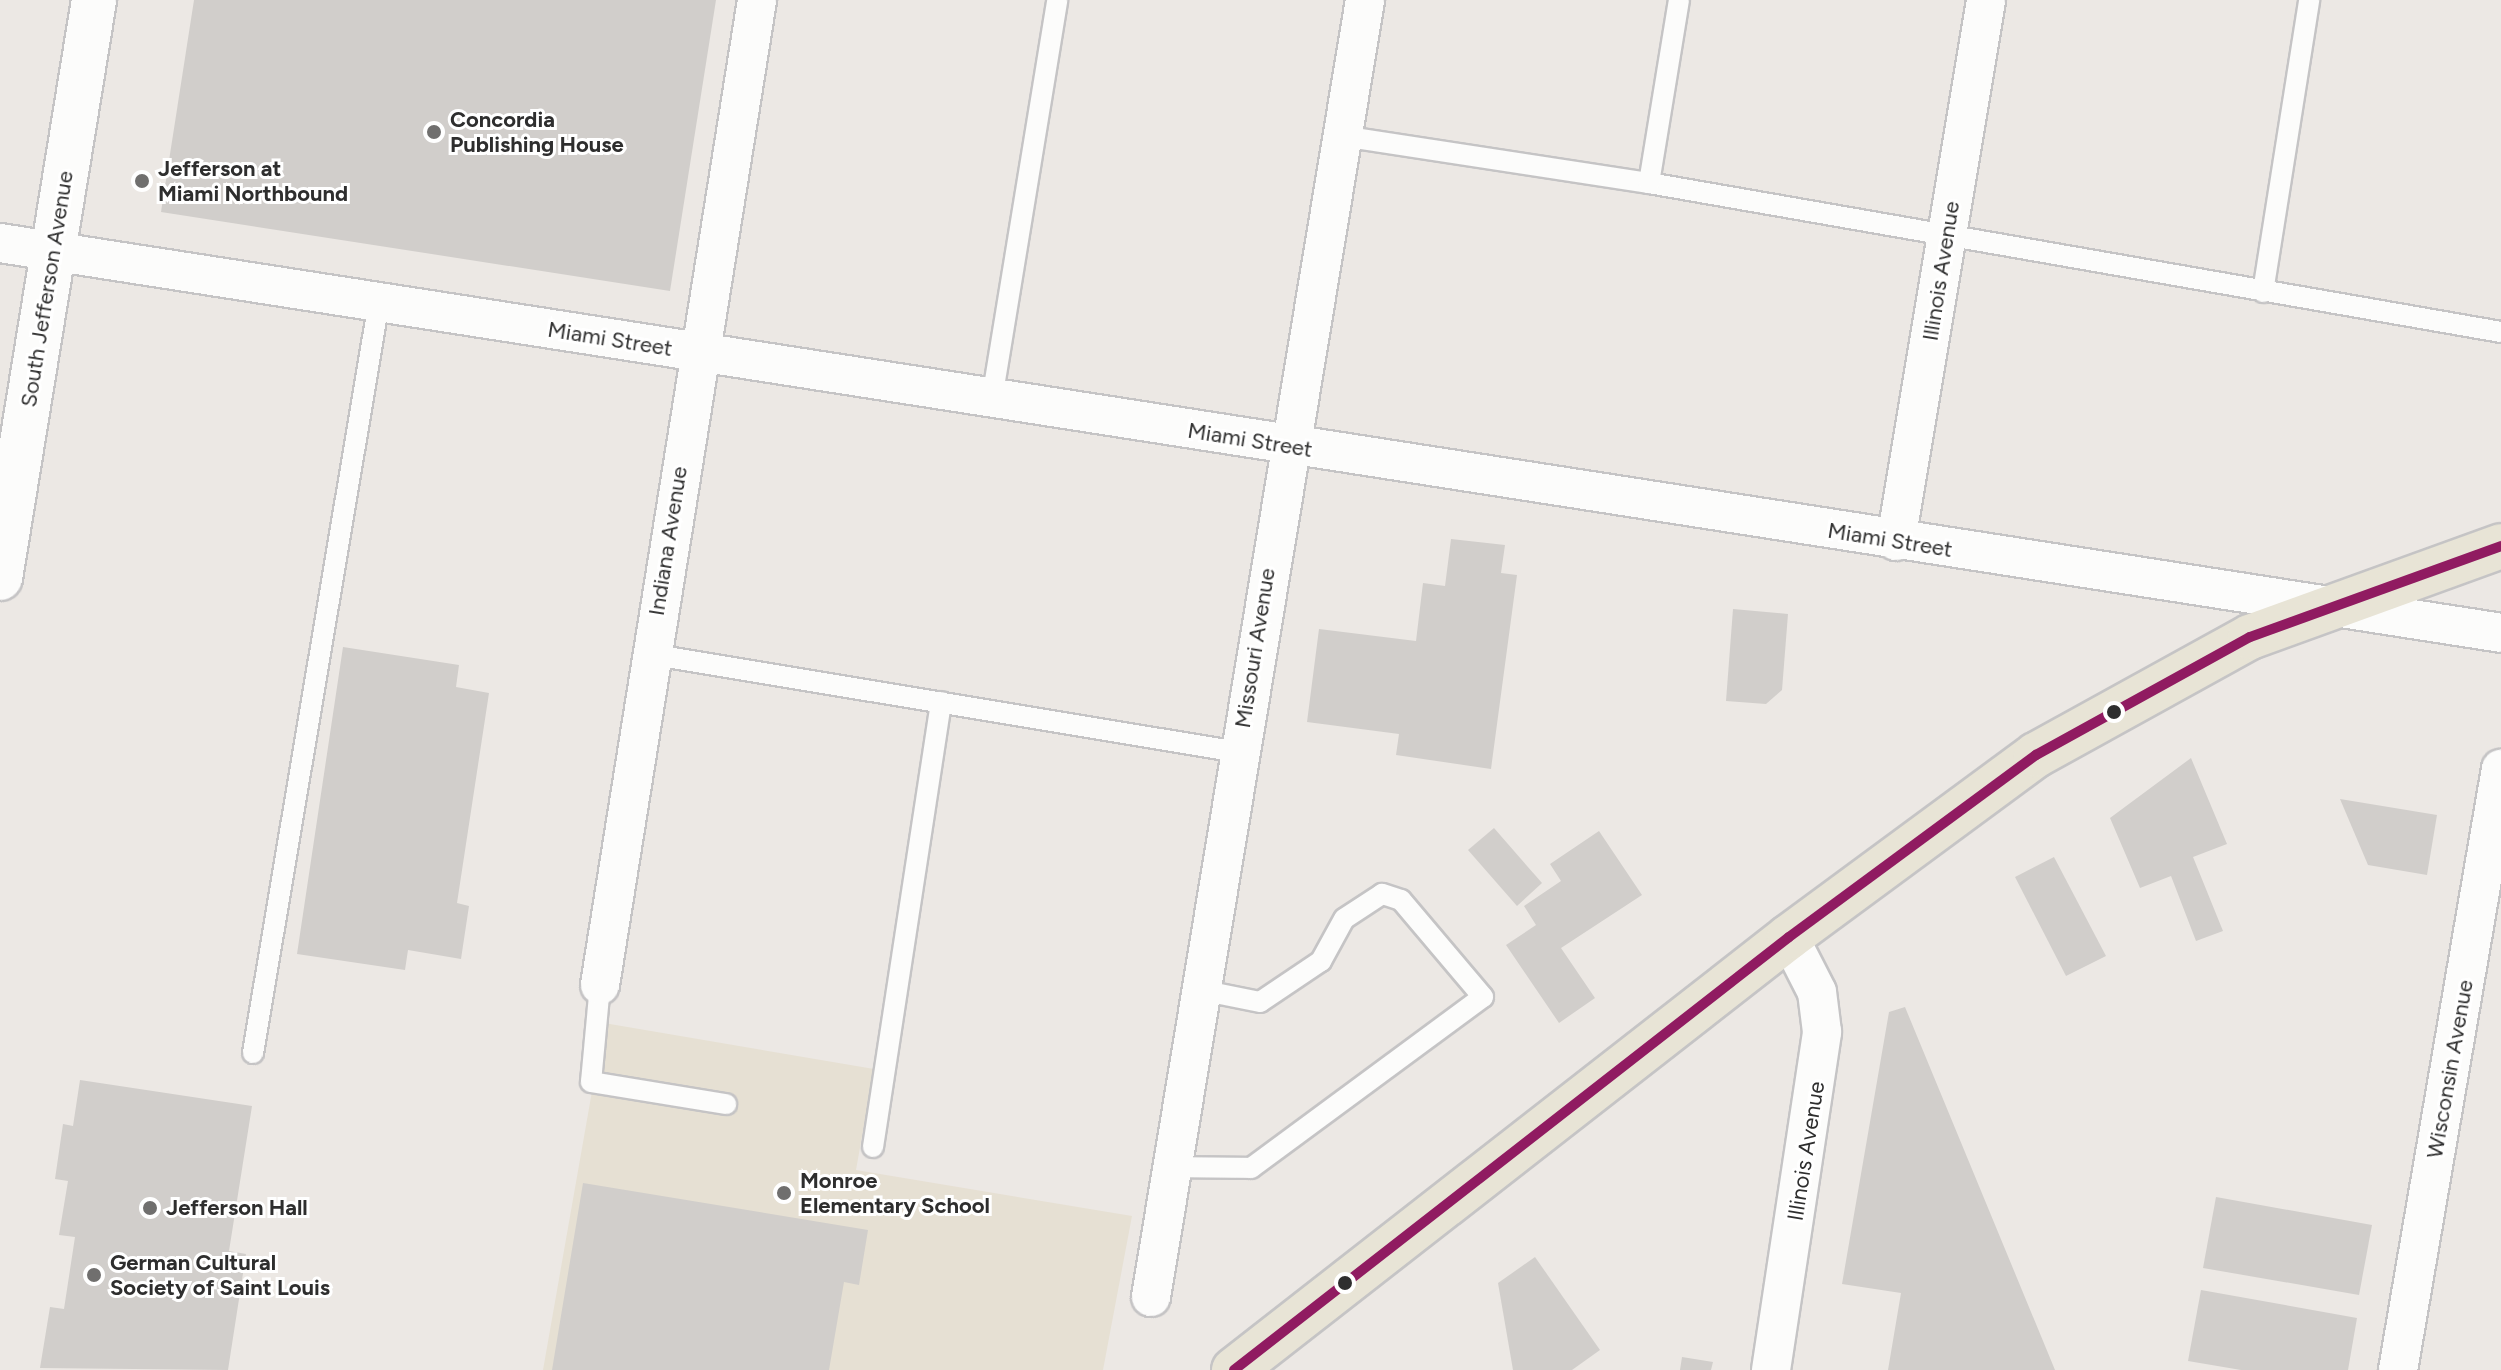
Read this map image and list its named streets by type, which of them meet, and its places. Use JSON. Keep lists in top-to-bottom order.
{
  "streets": {
    "main road": ["South Jefferson Avenue"],
    "street": [
      "Illinois Avenue",
      "Miami Street",
      "Indiana Avenue",
      "Missouri Avenue",
      "Wisconsin Avenue"
    ]
  },
  "crossings": [
    ["Illinois Avenue", "Miami Street"],
    ["South Jefferson Avenue", "Miami Street"],
    ["Miami Street", "Indiana Avenue"],
    ["Miami Street", "Missouri Avenue"]
  ],
  "places": [
    "Concordia Publishing House",
    "Jefferson at Miami Northbound",
    "Monroe Elementary School",
    "Jefferson Hall",
    "German Cultural Society of Saint Louis"
  ]
}
